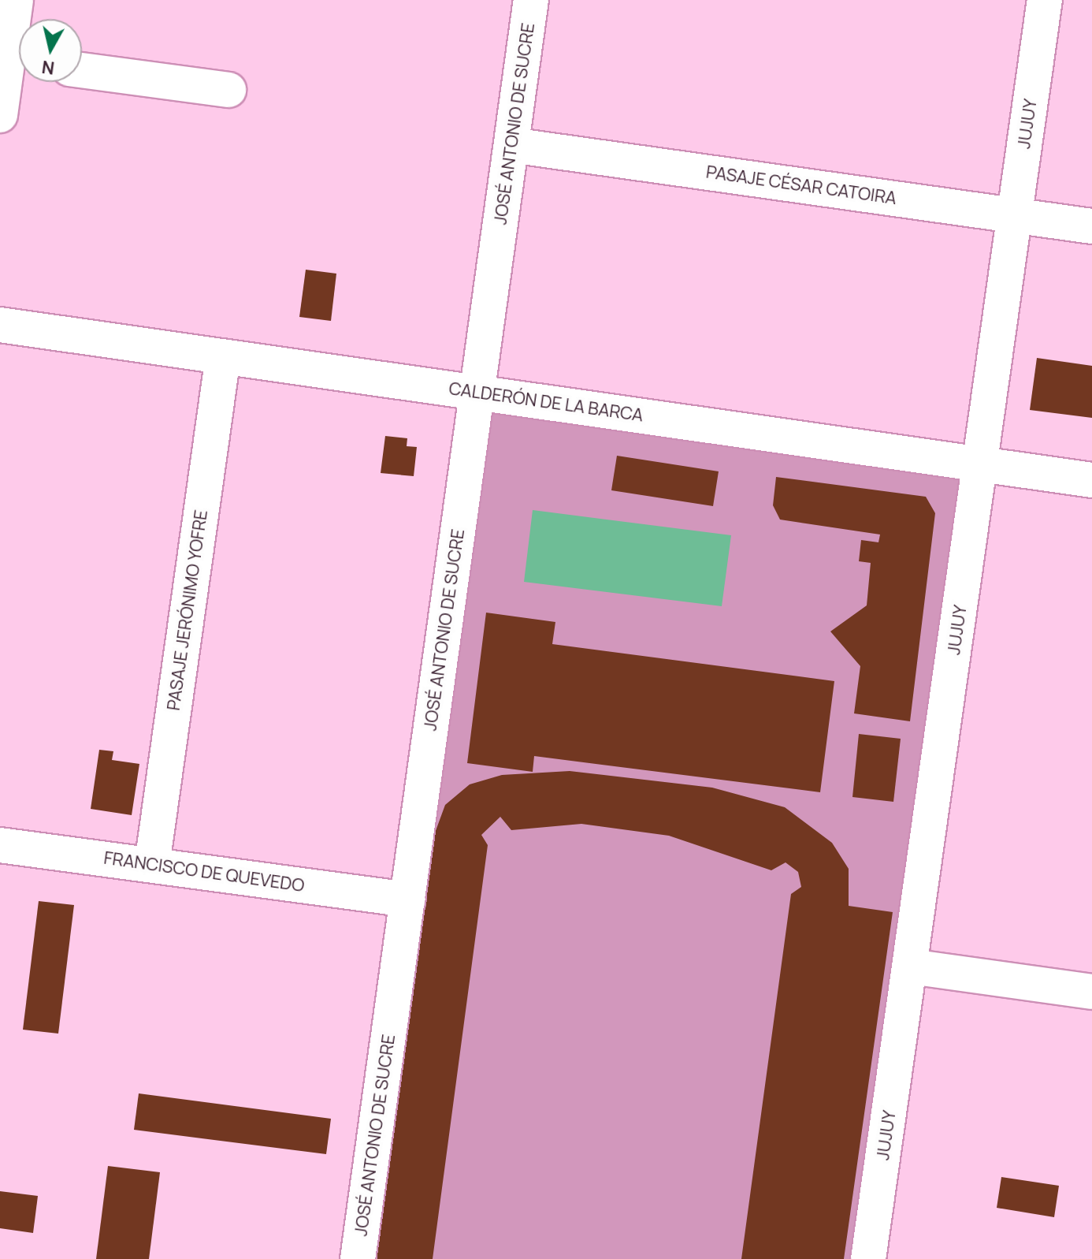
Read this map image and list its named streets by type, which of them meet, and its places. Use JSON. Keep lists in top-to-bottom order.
{
  "streets": {
    "street": [
      "JOSÉ ANTONIO DE SUCRE",
      "JUJUY",
      "PASAJE CÉSAR CATOIRA",
      "CALDERÓN DE LA BARCA",
      "PASAJE JERÓNIMO YOFRE",
      "FRANCISCO DE QUEVEDO"
    ]
  },
  "crossings": [
    ["JOSÉ ANTONIO DE SUCRE", "PASAJE CÉSAR CATOIRA"],
    ["JOSÉ ANTONIO DE SUCRE", "CALDERÓN DE LA BARCA"],
    ["JOSÉ ANTONIO DE SUCRE", "FRANCISCO DE QUEVEDO"],
    ["JUJUY", "PASAJE CÉSAR CATOIRA"],
    ["JUJUY", "CALDERÓN DE LA BARCA"],
    ["CALDERÓN DE LA BARCA", "PASAJE JERÓNIMO YOFRE"],
    ["PASAJE JERÓNIMO YOFRE", "FRANCISCO DE QUEVEDO"]
  ],
  "north": "bottom"
}
